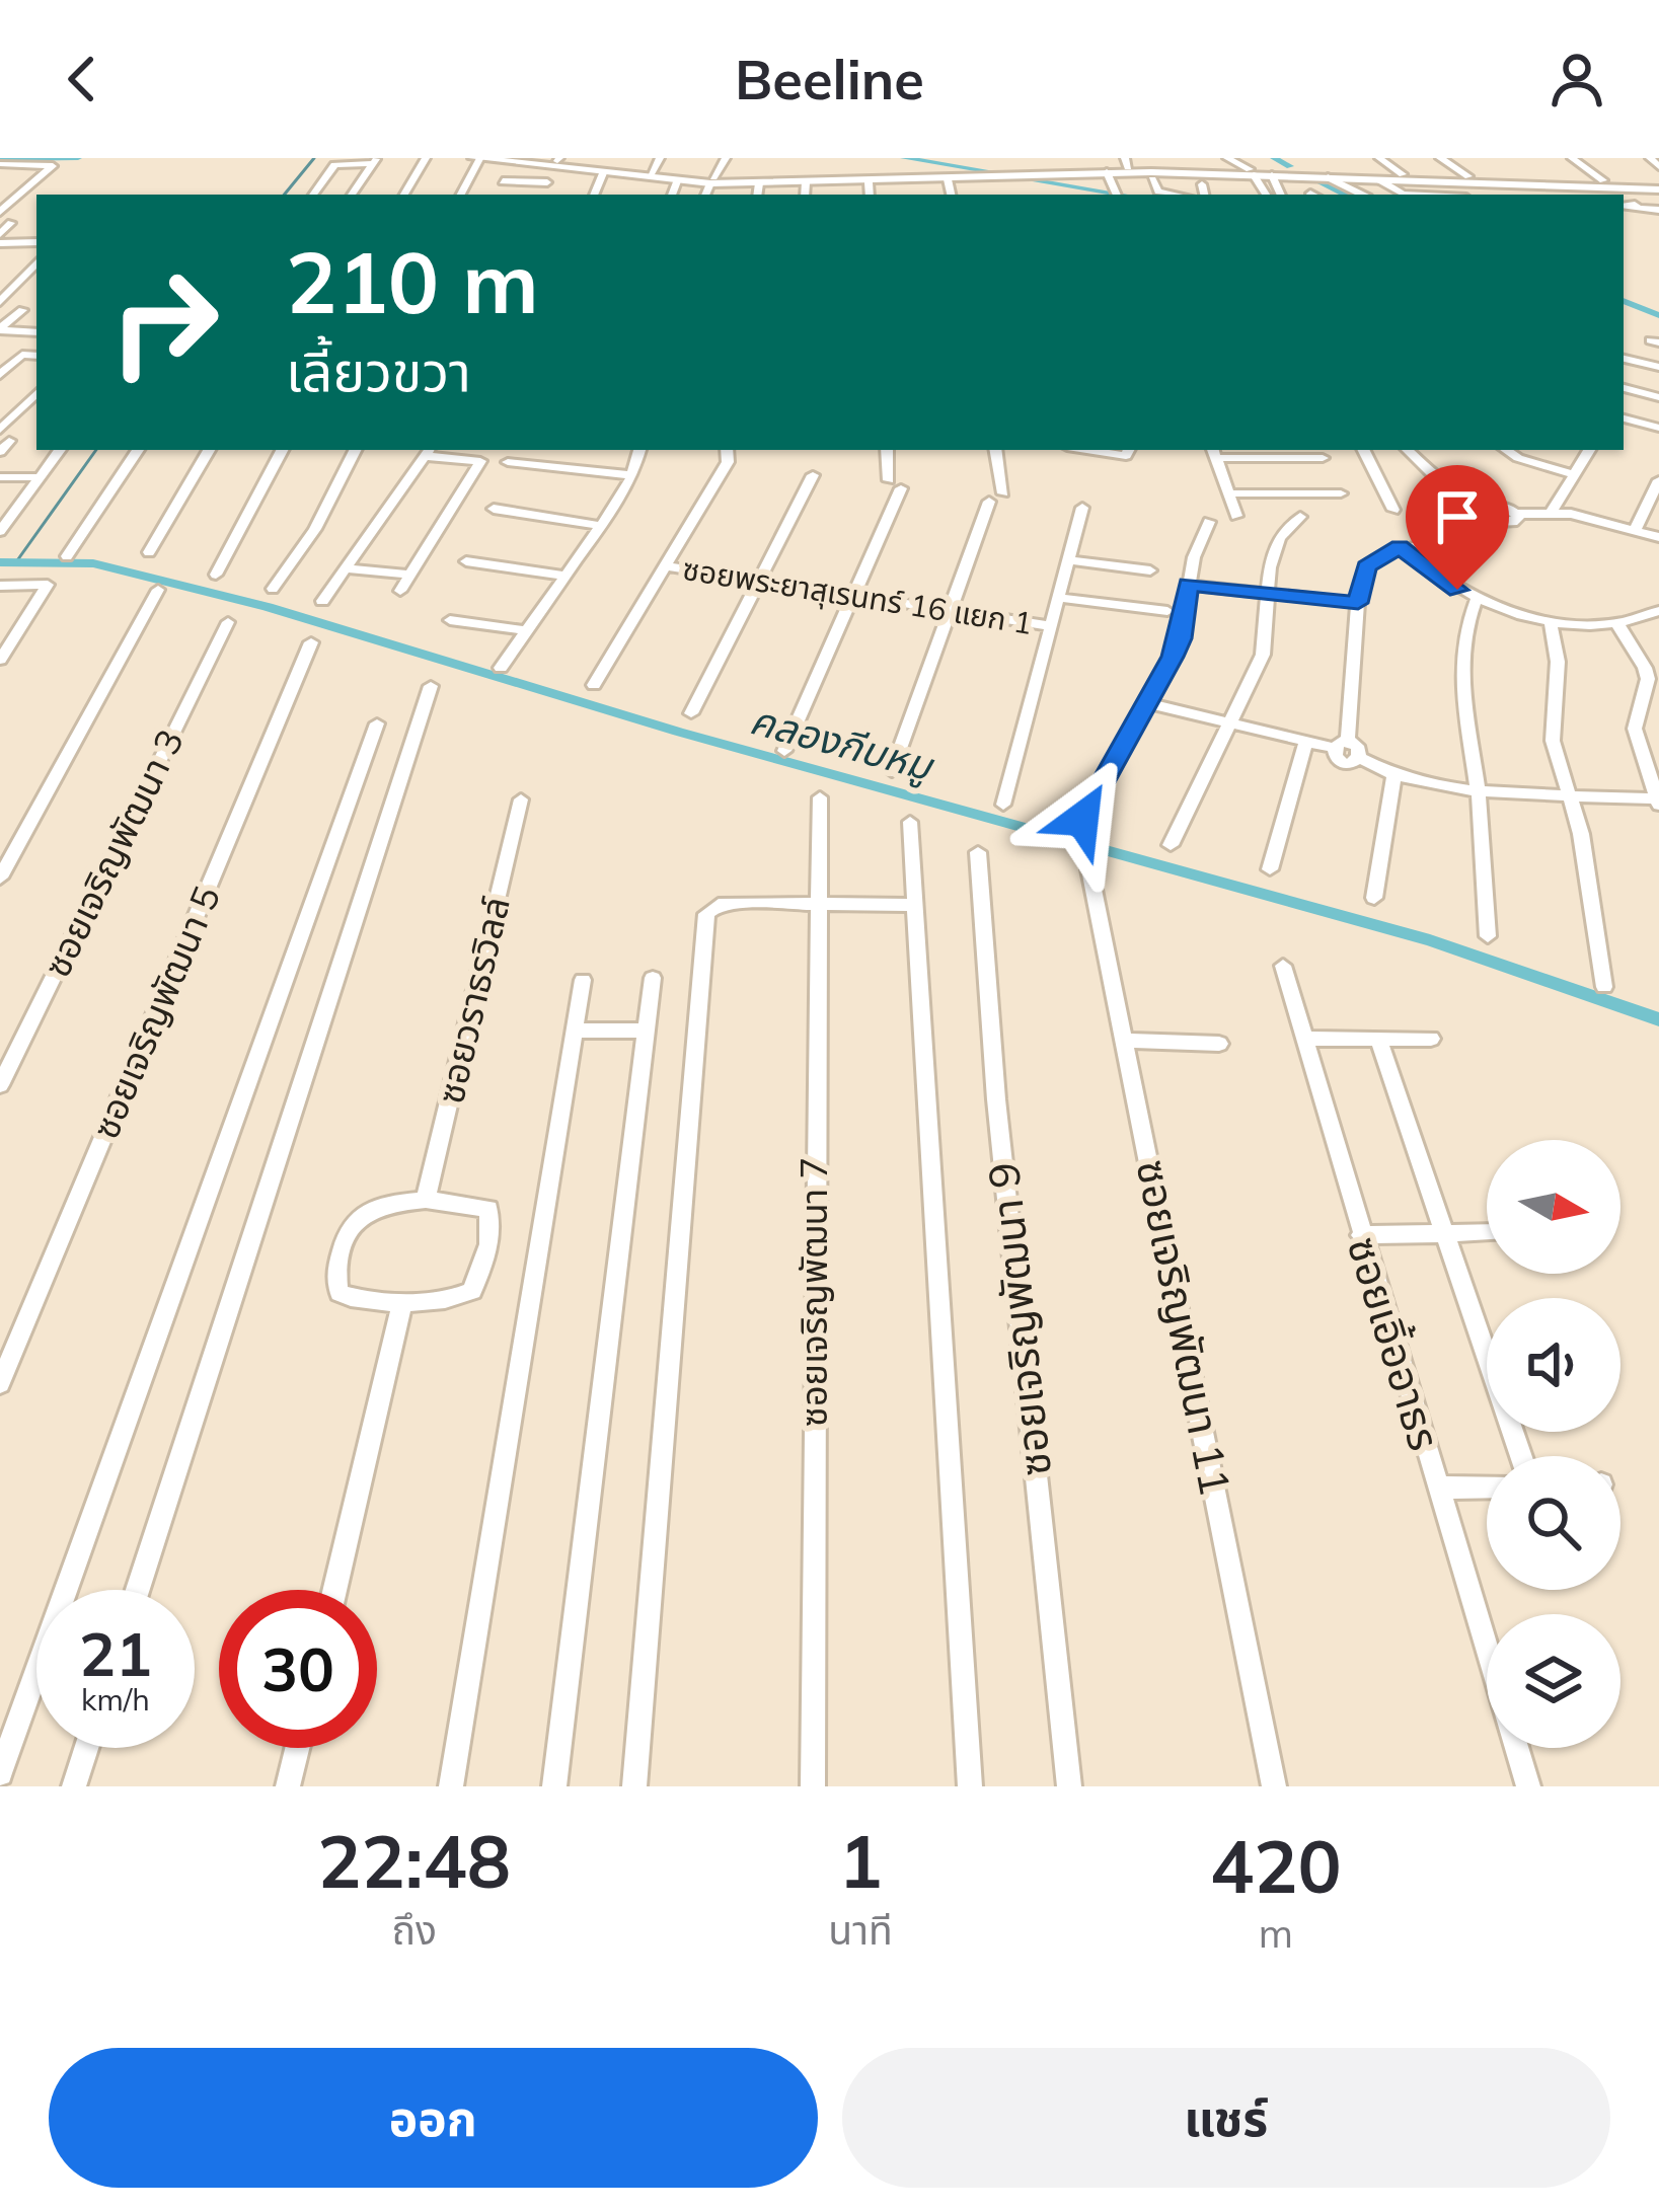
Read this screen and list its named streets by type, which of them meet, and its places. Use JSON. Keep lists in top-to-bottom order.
{
  "streets": {
    "street": [
      "ซอยพระยาสุเรนทร์ 16 แยก 1",
      "ซอยเจริญพัฒนา 3",
      "ซอยวราธรวิลล์",
      "ซอยเจริญพัฒนา 5",
      "ซอยเจริญพัฒนา 7",
      "ซอยเจริญพัฒนา 9",
      "ซอยเจริญพัฒนา 11",
      "ซอยเอิ้ออาธร"
    ]
  },
  "water": ["คลองกีบหมู"],
  "north": "right",
  "page": {
    "header": "Beeline",
    "turn": ["210 m", "เลี้ยวขวา"],
    "speed": "21 km/h",
    "limit": "30",
    "eta": [
      "22:48",
      "ถึง",
      "1",
      "นาที",
      "420",
      "m"
    ],
    "buttons": ["ออก", "แชร์"]
  }
}
